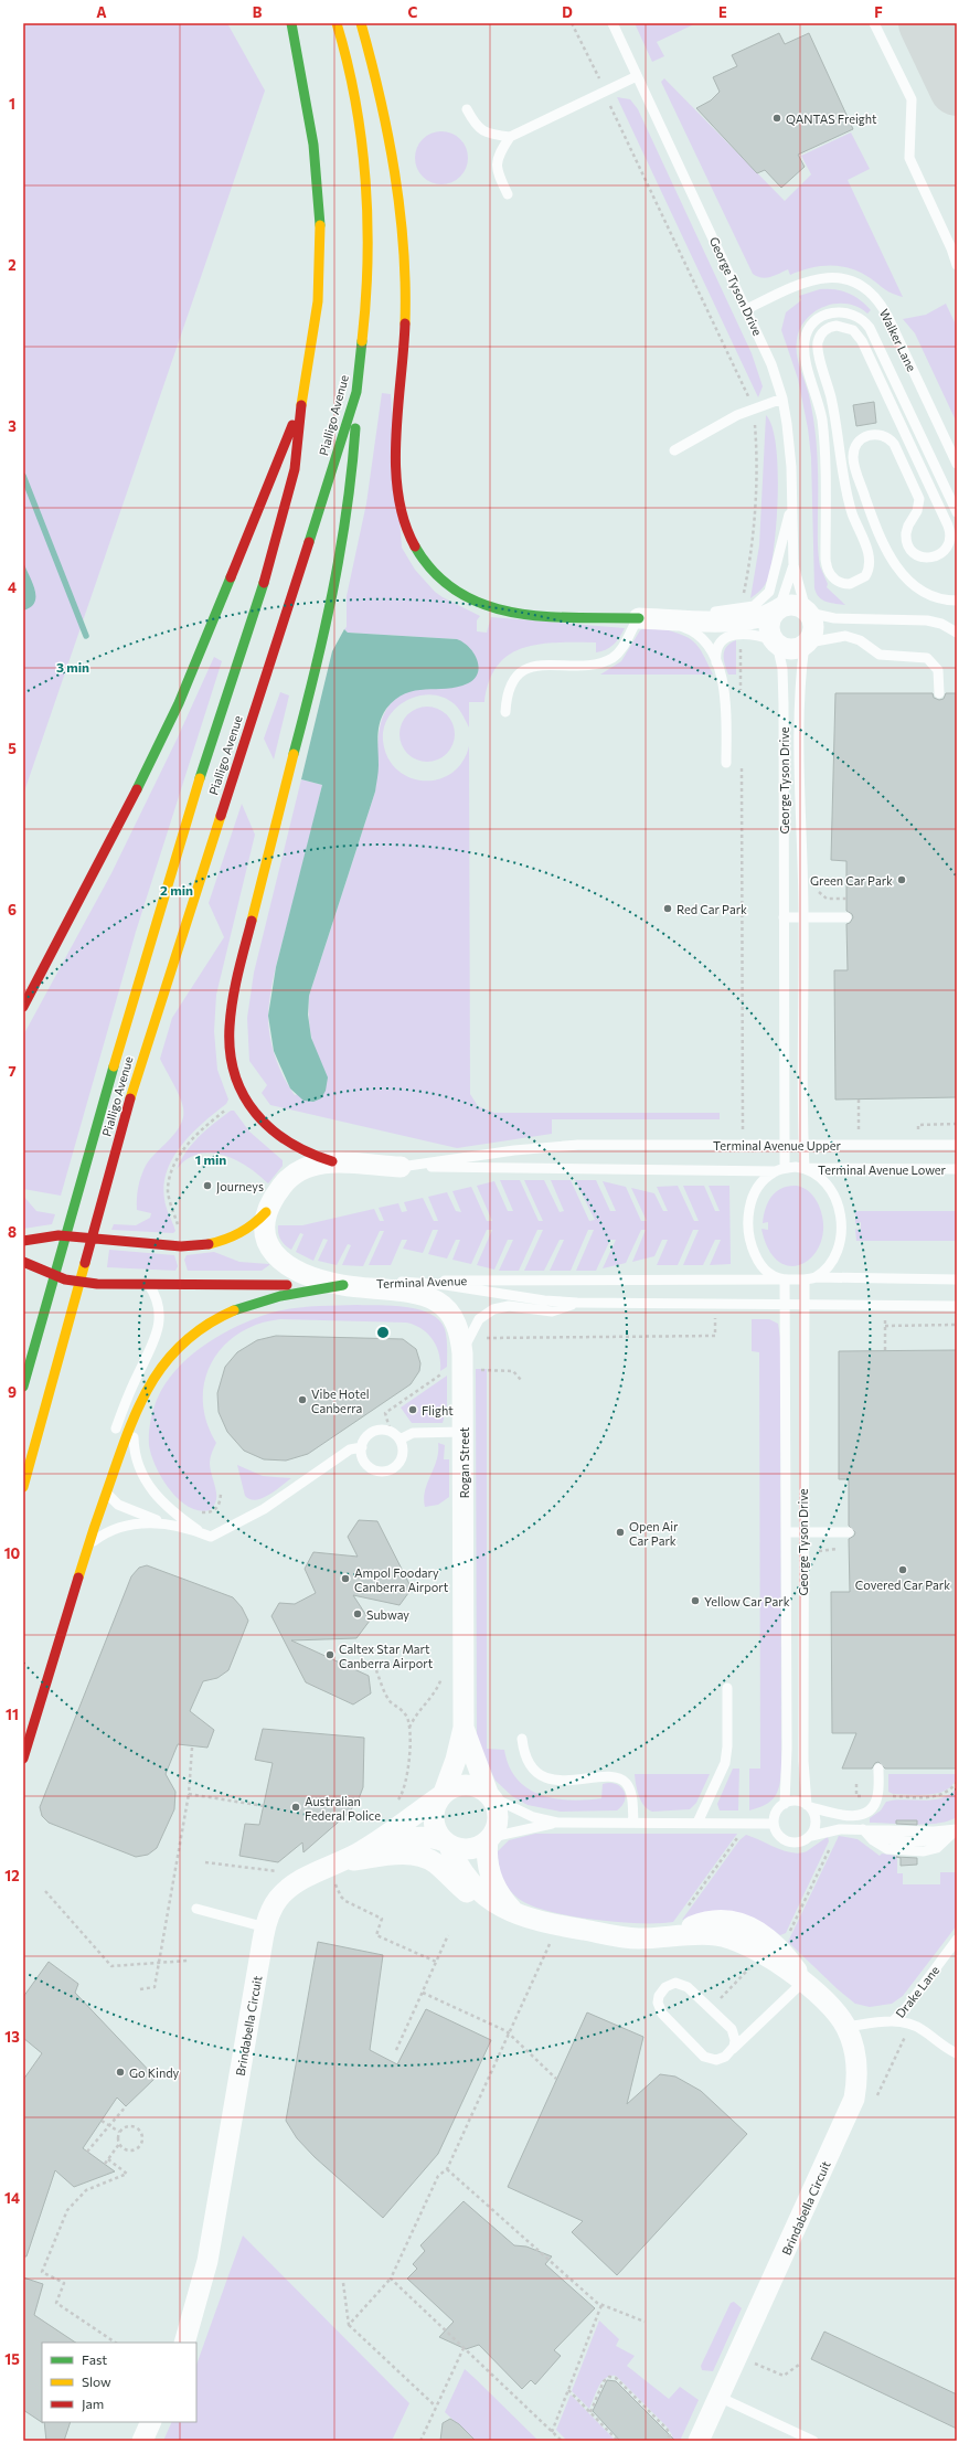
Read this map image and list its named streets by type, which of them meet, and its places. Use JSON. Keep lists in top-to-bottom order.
{
  "streets": {
    "main road": ["Pialligo Avenue"],
    "street": ["Terminal Avenue", "Rogan Street", "Brindabella Circuit"],
    "lane": [
      "George Tyson Drive",
      "Walker Lane",
      "Terminal Avenue Upper",
      "Terminal Avenue Lower",
      "Drake Lane"
    ]
  },
  "crossings": [
    ["George Tyson Drive", "Walker Lane"],
    ["George Tyson Drive", "Terminal Avenue Lower"],
    ["George Tyson Drive", "Terminal Avenue"],
    ["Terminal Avenue Upper", "Terminal Avenue"],
    ["Terminal Avenue Lower", "Terminal Avenue"],
    ["Terminal Avenue", "Rogan Street"],
    ["Rogan Street", "Brindabella Circuit"]
  ],
  "places": [
    "QANTAS Freight",
    "Green Car Park",
    "Red Car Park",
    "Journeys",
    "Vibe Hotel Canberra",
    "Flight",
    "Open Air Car Park",
    "Covered Car Park",
    "Ampol Foodary Canberra Airport",
    "Yellow Car Park",
    "Subway",
    "Caltex Star Mart Canberra Airport",
    "Australian Federal Police",
    "Go Kindy"
  ],
  "legend": ["Fast", "Slow", "Jam"],
  "grid": {
    "columns": [
      "A",
      "B",
      "C",
      "D",
      "E",
      "F"
    ],
    "rows": [
      "1",
      "2",
      "3",
      "4",
      "5",
      "6",
      "7",
      "8",
      "9",
      "10",
      "11",
      "12",
      "13",
      "14",
      "15"
    ]
  },
  "rings": ["3 min", "2 min", "1 min"]
}
